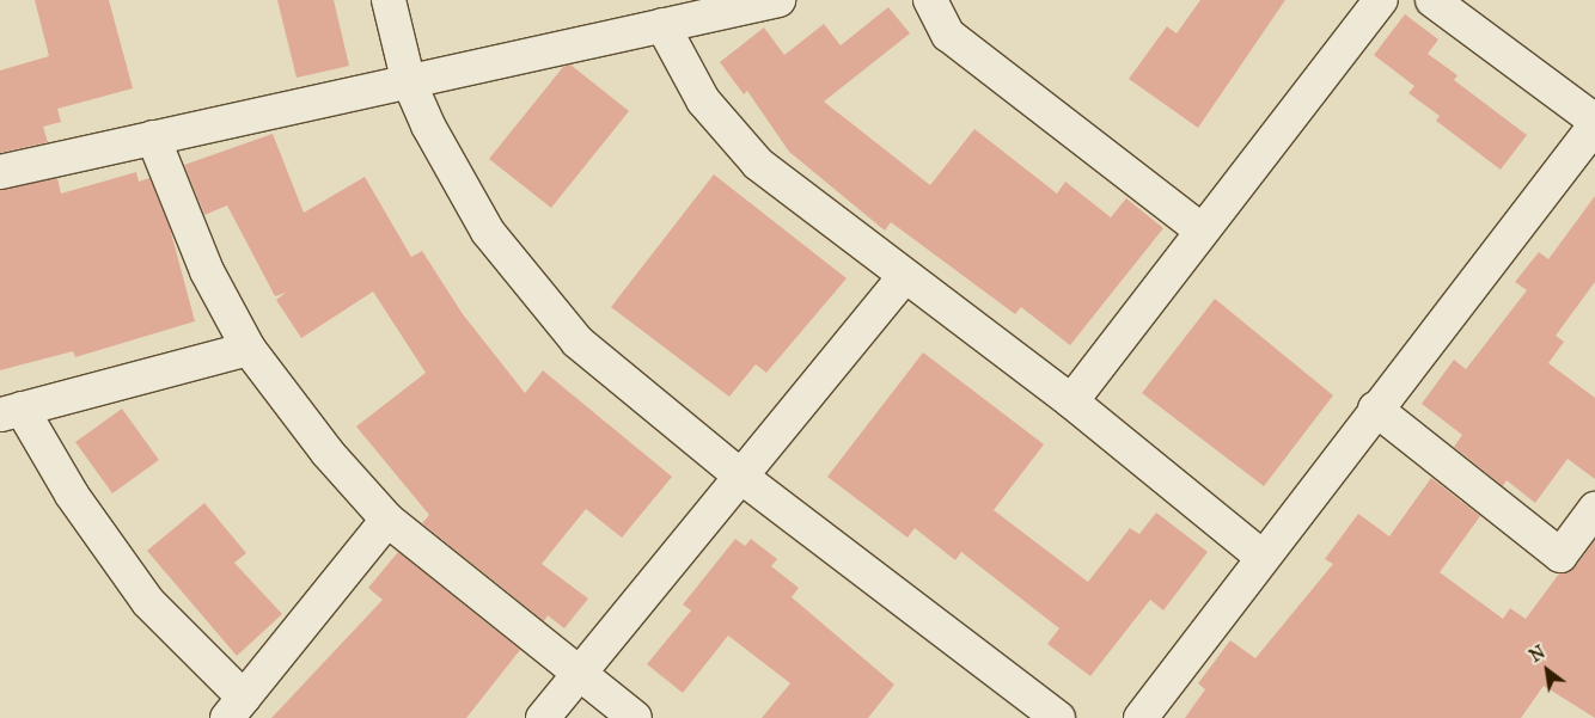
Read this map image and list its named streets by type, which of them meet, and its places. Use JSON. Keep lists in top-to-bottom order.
{
  "north": "top left"
}
